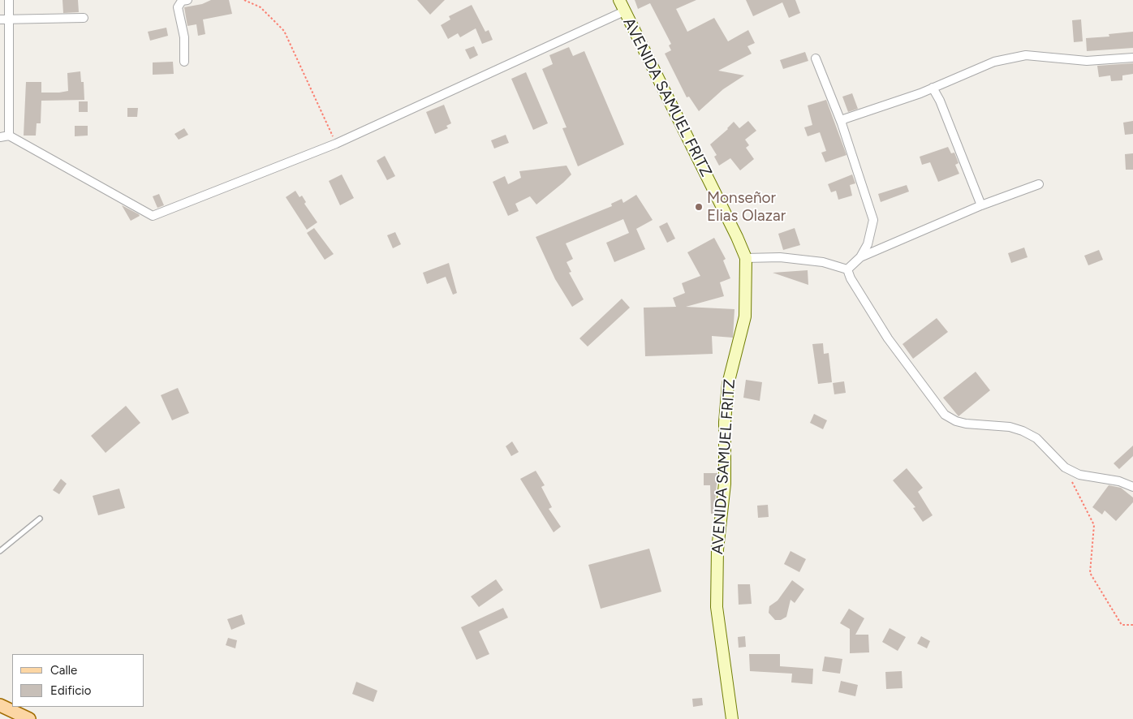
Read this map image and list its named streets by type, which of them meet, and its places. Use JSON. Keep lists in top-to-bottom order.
{
  "streets": {
    "street": ["AVENIDA SAMUEL FRITZ"]
  },
  "places": ["Monseñor Elias Olazar"],
  "legend": ["Calle", "Edificio"]
}
